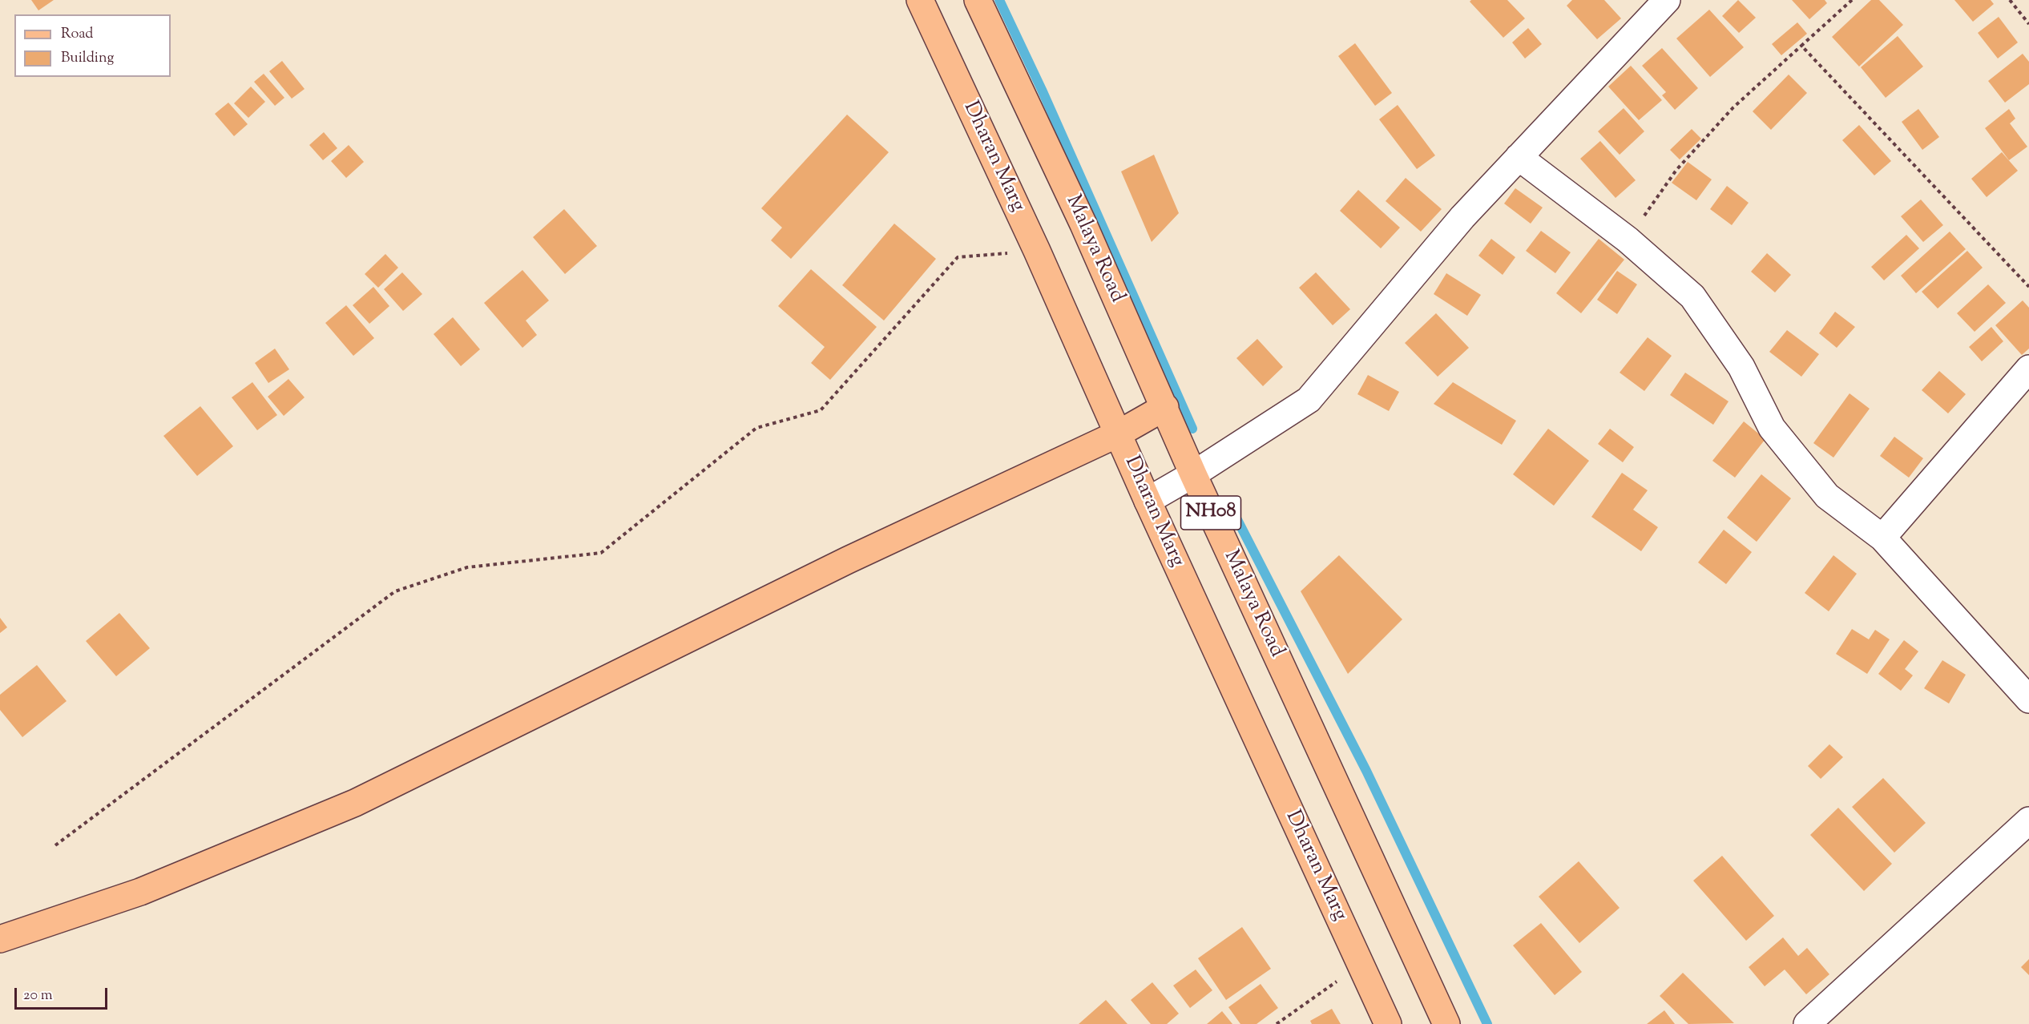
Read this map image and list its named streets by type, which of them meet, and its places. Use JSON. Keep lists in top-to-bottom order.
{
  "streets": {
    "main road": ["Dharan Marg", "Malaya Road", "NH08"]
  },
  "legend": ["Road", "Building"],
  "scale_bar": "20 m"
}
